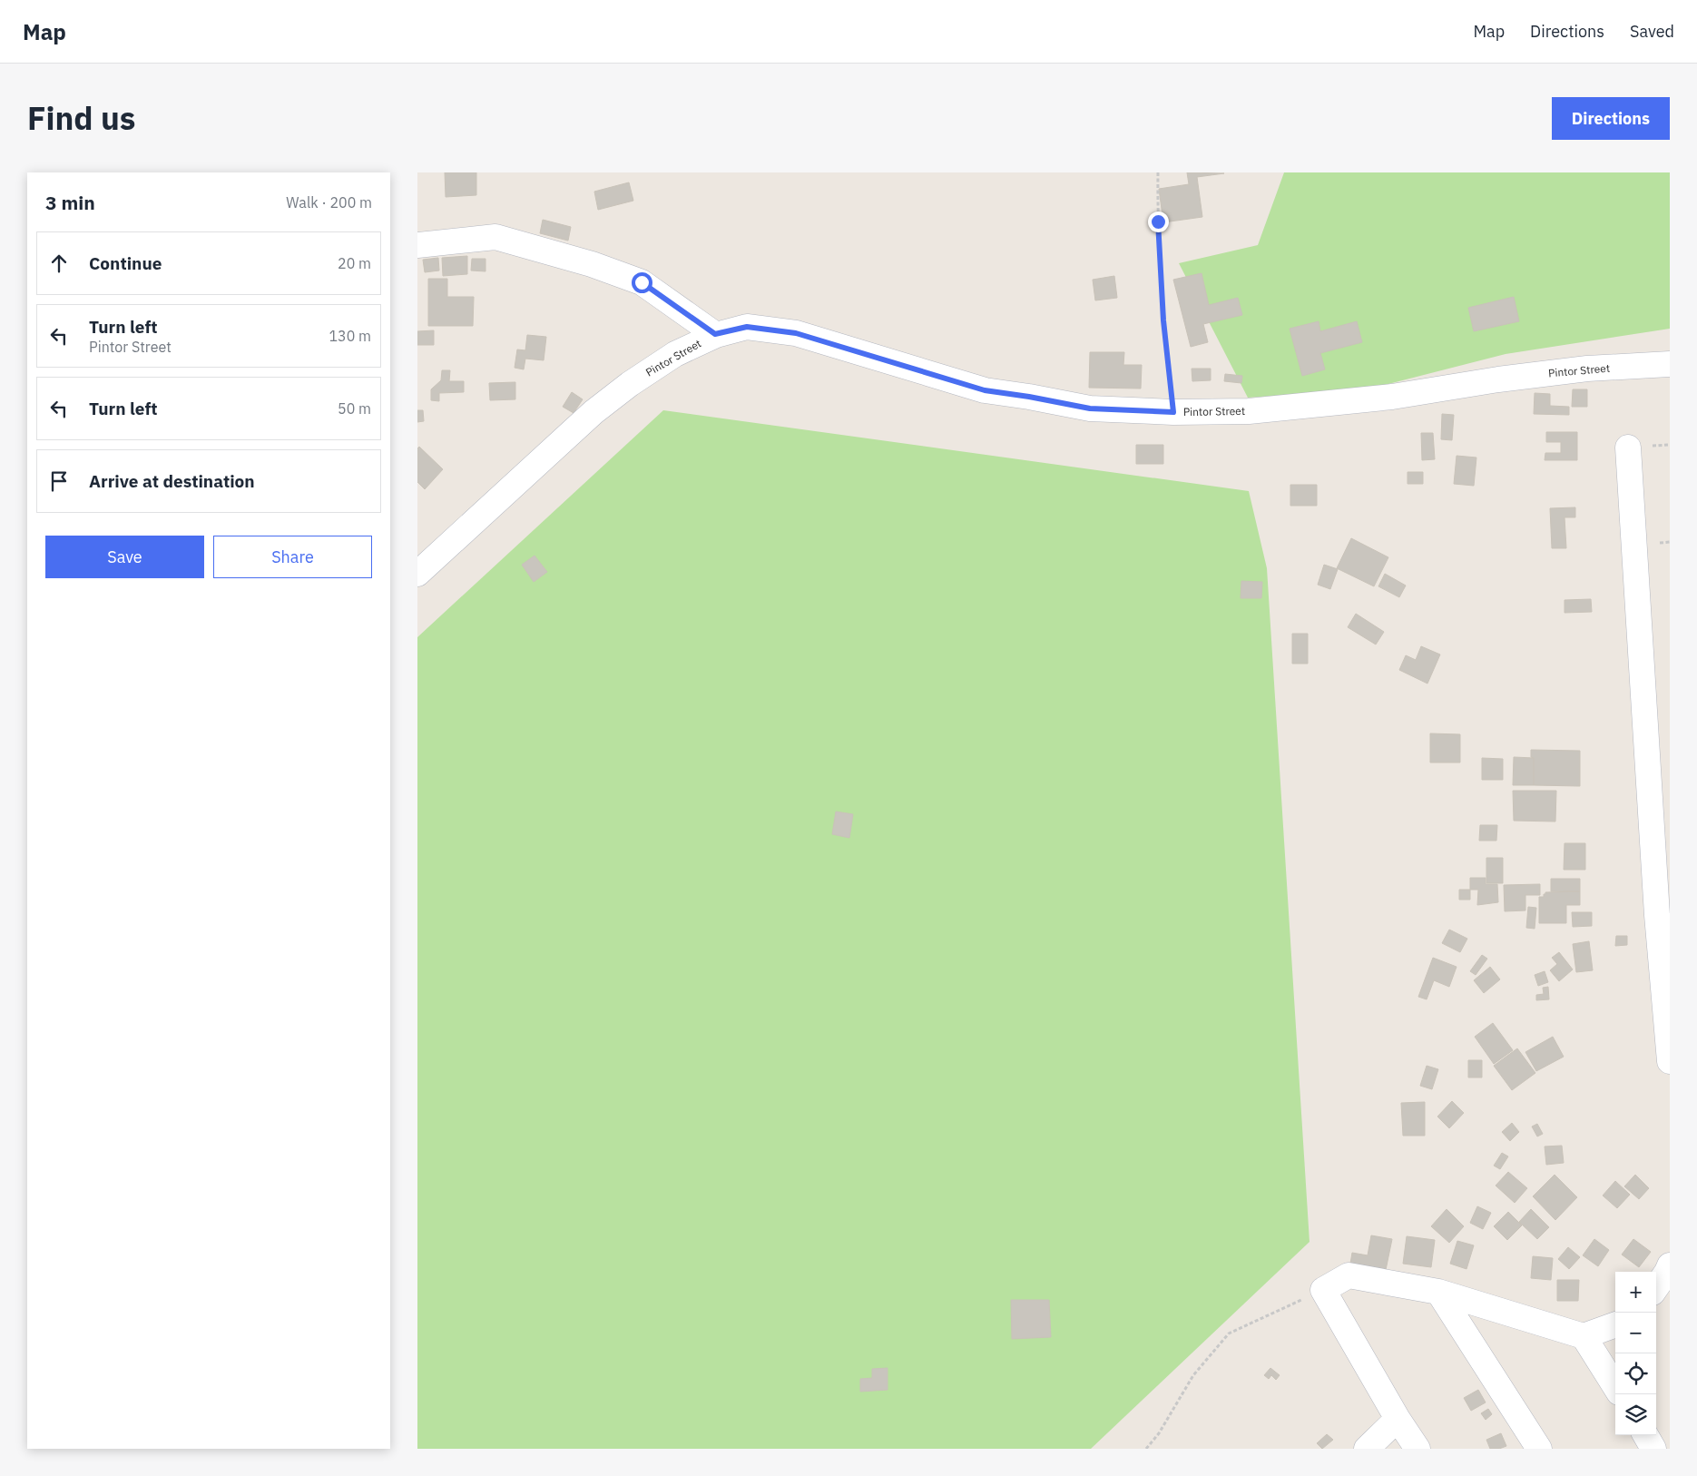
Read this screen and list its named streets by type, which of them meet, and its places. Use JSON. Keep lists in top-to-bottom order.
{
  "streets": {
    "street": ["Pintor Street"]
  },
  "page": {
    "header": "Map",
    "nav": ["Map", "Directions", "Saved"],
    "title": "Find us",
    "buttons": [
      "Directions",
      ["Save", "Share"]
    ],
    "heading": ["3 min", "Walk · 200 m"],
    "list": [
      ["Continue", "20 m"],
      ["Turn left", "Pintor Street", "130 m"],
      ["Turn left", "50 m"],
      "Arrive at destination"
    ],
    "map_buttons": ["+", "−"]
  }
}
